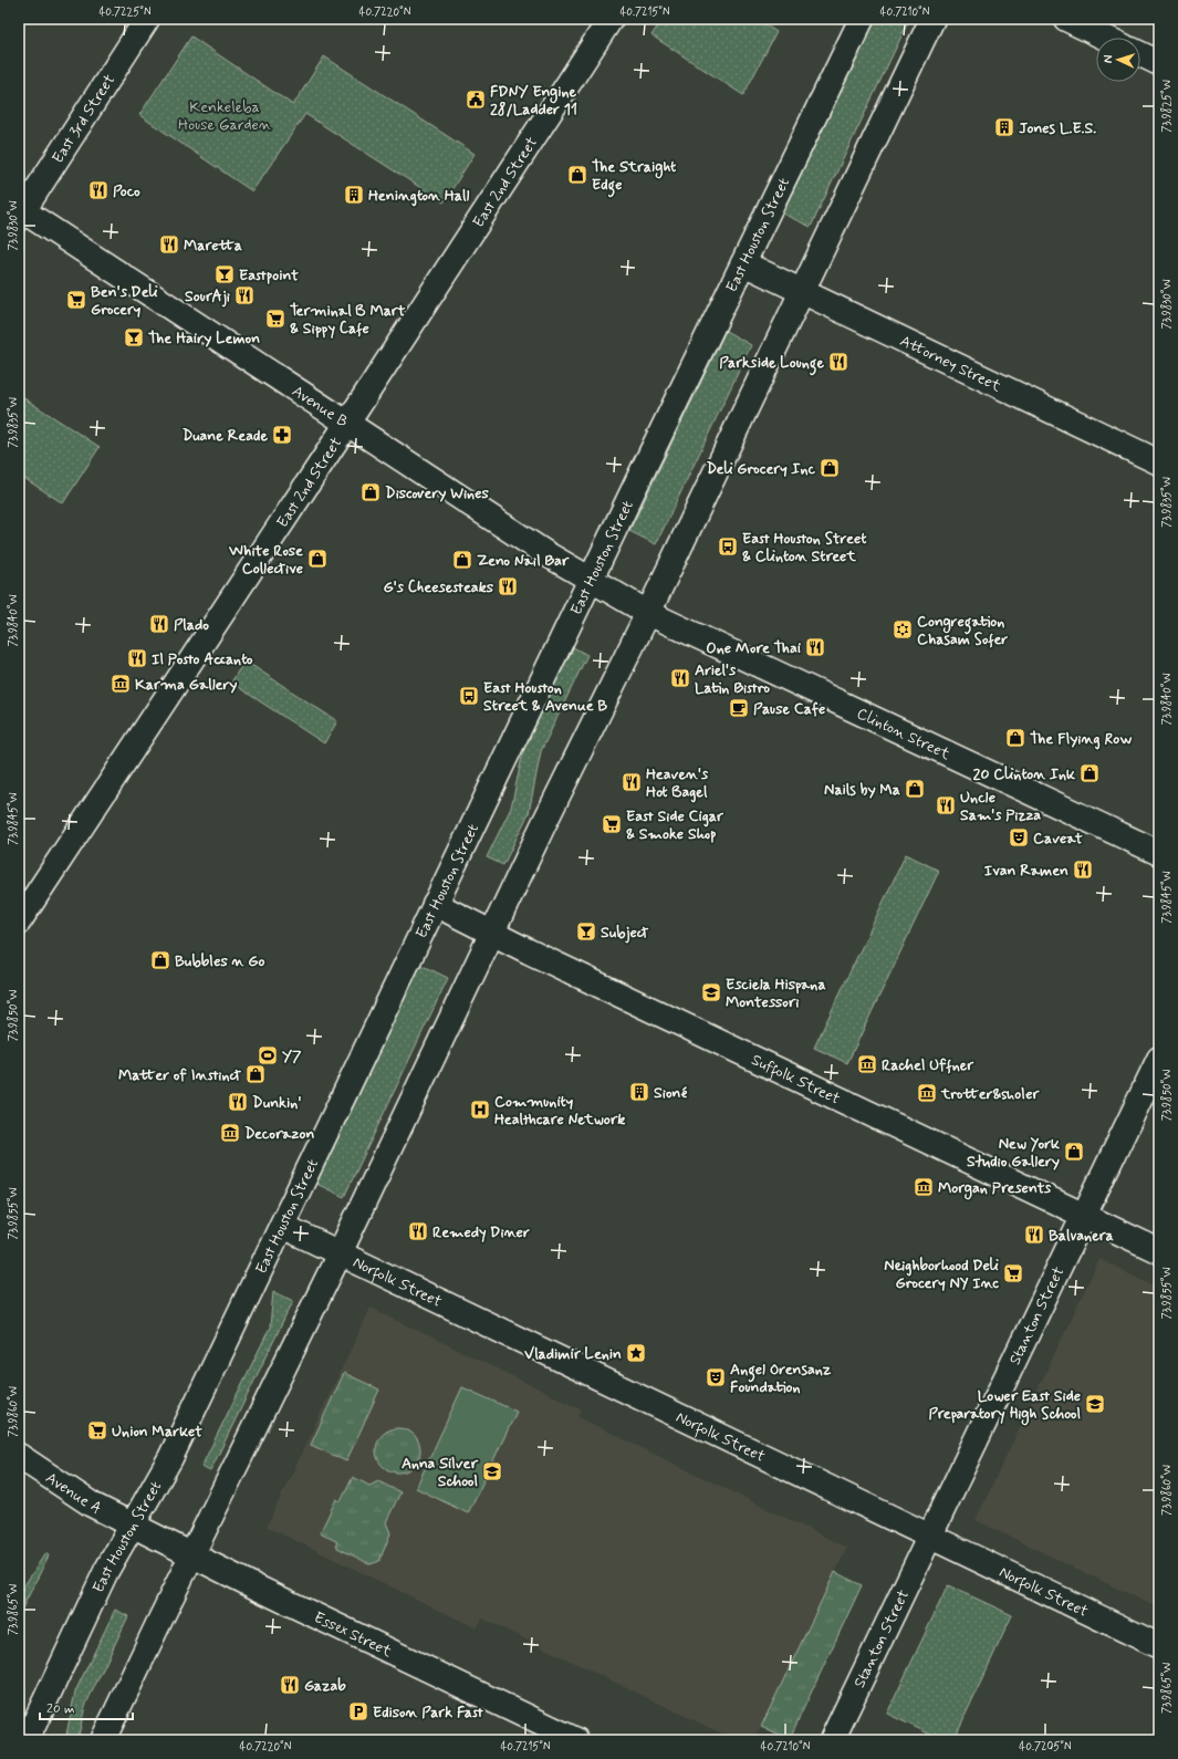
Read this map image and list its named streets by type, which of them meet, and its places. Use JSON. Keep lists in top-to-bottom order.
{
  "streets": {
    "street": [
      "East 3rd Street",
      "East 2nd Street",
      "East Houston Street",
      "Attorney Street",
      "Avenue B",
      "Clinton Street",
      "Suffolk Street",
      "Norfolk Street",
      "Stanton Street",
      "Avenue A",
      "Essex Street"
    ]
  },
  "crossings": [
    ["East 3rd Street", "Avenue B"],
    ["East 2nd Street", "Avenue B"],
    ["East Houston Street", "Attorney Street"],
    ["East Houston Street", "Avenue B"],
    ["East Houston Street", "Suffolk Street"],
    ["East Houston Street", "Norfolk Street"],
    ["East Houston Street", "Avenue A"],
    ["East Houston Street", "Essex Street"],
    ["Avenue B", "Clinton Street"],
    ["Suffolk Street", "Stanton Street"],
    ["Norfolk Street", "Stanton Street"],
    ["Avenue A", "Essex Street"]
  ],
  "parks": ["Kenkeleba House Garden"],
  "places": {
    "public building": ["FDNY Engine 28/Ladder 11"],
    "building": ["Jones L.E.S.", "Henington Hall", "Sioné"],
    "shop": [
      "The Straight Edge",
      "Deli Grocery Inc",
      "Discovery Wines",
      "White Rose Collective",
      "Zeno Nail Bar",
      "The Flying Row",
      "20 Clinton Ink",
      "Nails by Ma",
      "Bubbles n Go",
      "Matter of Instinct",
      "New York Studio Gallery"
    ],
    "restaurant": [
      "Poco",
      "Maretta",
      "SourAji",
      "Parkside Lounge",
      "G's Cheesesteaks",
      "Plado",
      "One More Thai",
      "Il Posto Accanto",
      "Ariel's Latin Bistro",
      "Heaven's Hot Bagel",
      "Uncle Sam's Pizza",
      "Ivan Ramen",
      "Dunkin'",
      "Remedy Diner",
      "Balvanera",
      "Gazab"
    ],
    "bar": ["Eastpoint", "The Hairy Lemon", "Subject"],
    "supermarket": [
      "Ben's Deli Grocery",
      "Terminal B Mart & Sippy Cafe",
      "East Side Cigar & Smoke Shop",
      "Neighborhood Deli Grocery NY Inc",
      "Union Market"
    ],
    "pharmacy": ["Duane Reade"],
    "bus stop": ["East Houston Street & Clinton Street", "East Houston Street & Avenue B"],
    "synagogue": ["Congregation Chasam Sofer"],
    "museum": [
      "Karma Gallery",
      "Rachel Uffner",
      "trotter&sholer",
      "Decorazon",
      "Morgan Presents"
    ],
    "cafe": ["Pause Cafe"],
    "theatre": ["Caveat", "Angel Orensanz Foundation"],
    "school or university": ["Esciela Hispana Montessori", "Lower East Side Preparatory High School", "Anna Silver School"],
    "sports": ["Y7"],
    "hospital": ["Community Healthcare Network"],
    "place": ["Vladimir Lenin"],
    "parking": ["Edison Park Fast"]
  },
  "scale_bar": "20 m",
  "north": "left",
  "coordinates": [
    "40.7225°N",
    "40.7220°N",
    "40.7215°N",
    "40.7210°N",
    "73.9825°W",
    "73.9830°W",
    "73.9835°W",
    "73.9840°W",
    "73.9845°W",
    "73.9850°W",
    "73.9855°W",
    "73.9860°W",
    "73.9865°W",
    "40.7205°N"
  ]
}
